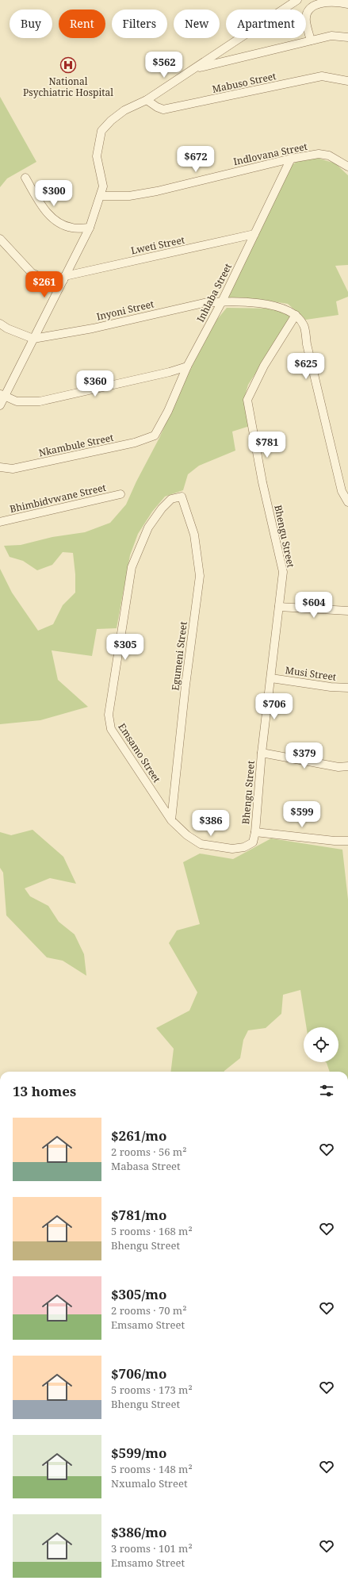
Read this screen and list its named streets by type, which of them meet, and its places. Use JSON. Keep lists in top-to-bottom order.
{
  "streets": {
    "street": [
      "Mabuso Street",
      "Indlovana Street",
      "Lweti Street",
      "Inhlaba Street",
      "Inyoni Street",
      "Nkambule Street",
      "Bhimbidvwane Street",
      "Bhengu Street",
      "Egumeni Street",
      "Musi Street",
      "Emsamo Street"
    ]
  },
  "crossings": [
    ["Indlovana Street", "Inhlaba Street"],
    ["Lweti Street", "Inhlaba Street"],
    ["Inhlaba Street", "Inyoni Street"],
    ["Inhlaba Street", "Nkambule Street"],
    ["Inyoni Street", "Bhengu Street"],
    ["Bhengu Street", "Musi Street"],
    ["Bhengu Street", "Emsamo Street"],
    ["Egumeni Street", "Emsamo Street"]
  ],
  "places": {
    "hospital": ["National Psychiatric Hospital"]
  },
  "page": {
    "chip": [
      "Buy",
      "Rent",
      "Filters",
      "New",
      "Apartment"
    ],
    "price": [
      "$562",
      "$672",
      "$300",
      "$261",
      "$625",
      "$360",
      "$781",
      "$604",
      "$305",
      "$706",
      "$379",
      "$599",
      "$386"
    ],
    "heading": "13 homes",
    "list": [
      {
        "name": "$261/mo",
        "note": "2 rooms · 56 m² · Mabasa Street"
      },
      {
        "name": "$781/mo",
        "note": "5 rooms · 168 m² · Bhengu Street"
      },
      {
        "name": "$305/mo",
        "note": "2 rooms · 70 m² · Emsamo Street"
      },
      {
        "name": "$706/mo",
        "note": "5 rooms · 173 m² · Bhengu Street"
      },
      {
        "name": "$599/mo",
        "note": "5 rooms · 148 m² · Nxumalo Street"
      },
      {
        "name": "$386/mo",
        "note": "3 rooms · 101 m² · Emsamo Street"
      }
    ]
  }
}
